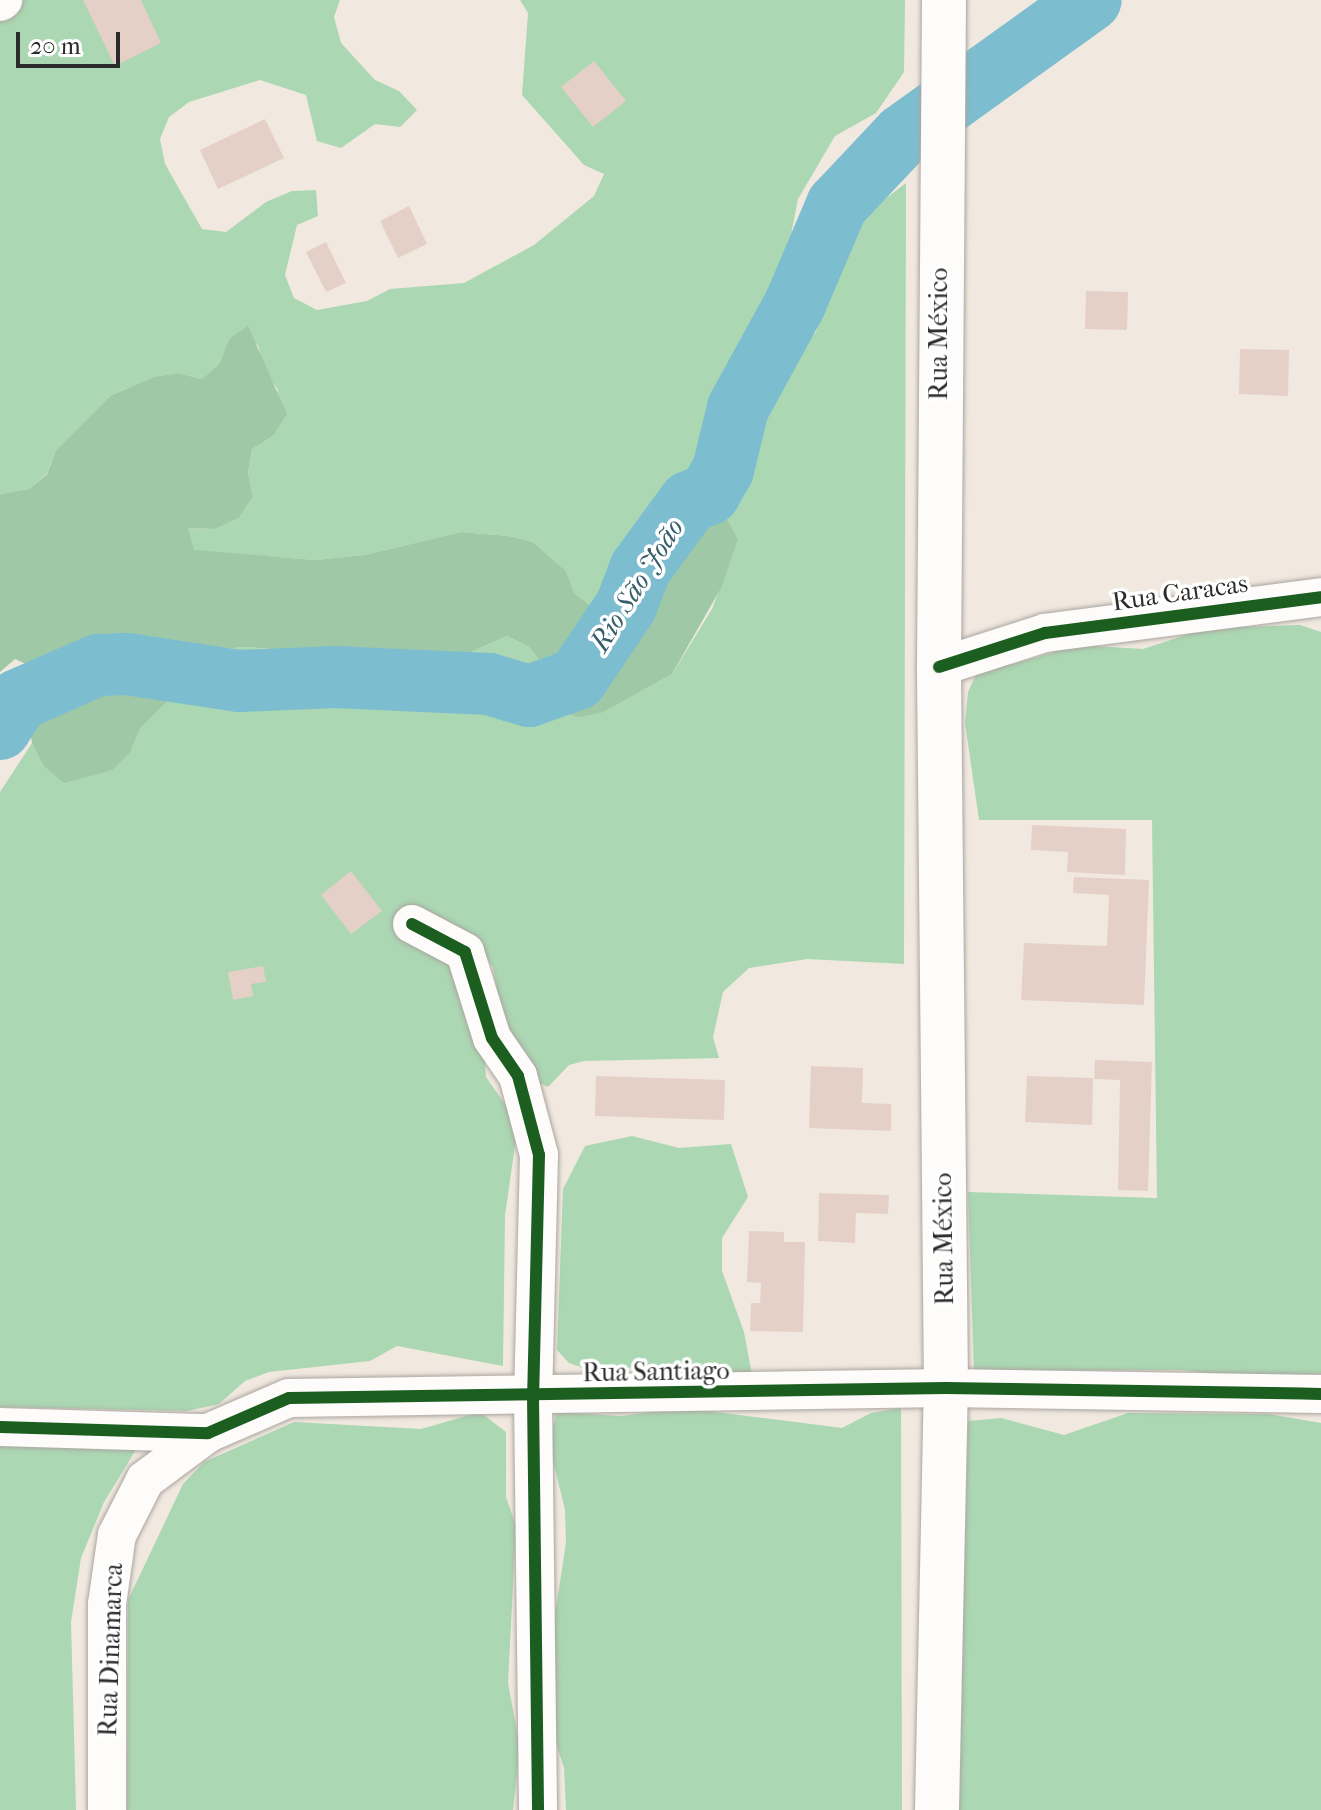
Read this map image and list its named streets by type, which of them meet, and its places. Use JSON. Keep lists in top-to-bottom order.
{
  "streets": {
    "main road": ["Rua México"],
    "street": ["Rua Caracas", "Rua Santiago", "Rua Dinamarca"]
  },
  "crossings": [
    ["Rua México", "Rua Caracas"],
    ["Rua México", "Rua Santiago"],
    ["Rua Santiago", "Rua Dinamarca"]
  ],
  "water": ["Rio São João"],
  "scale_bar": "20 m"
}
